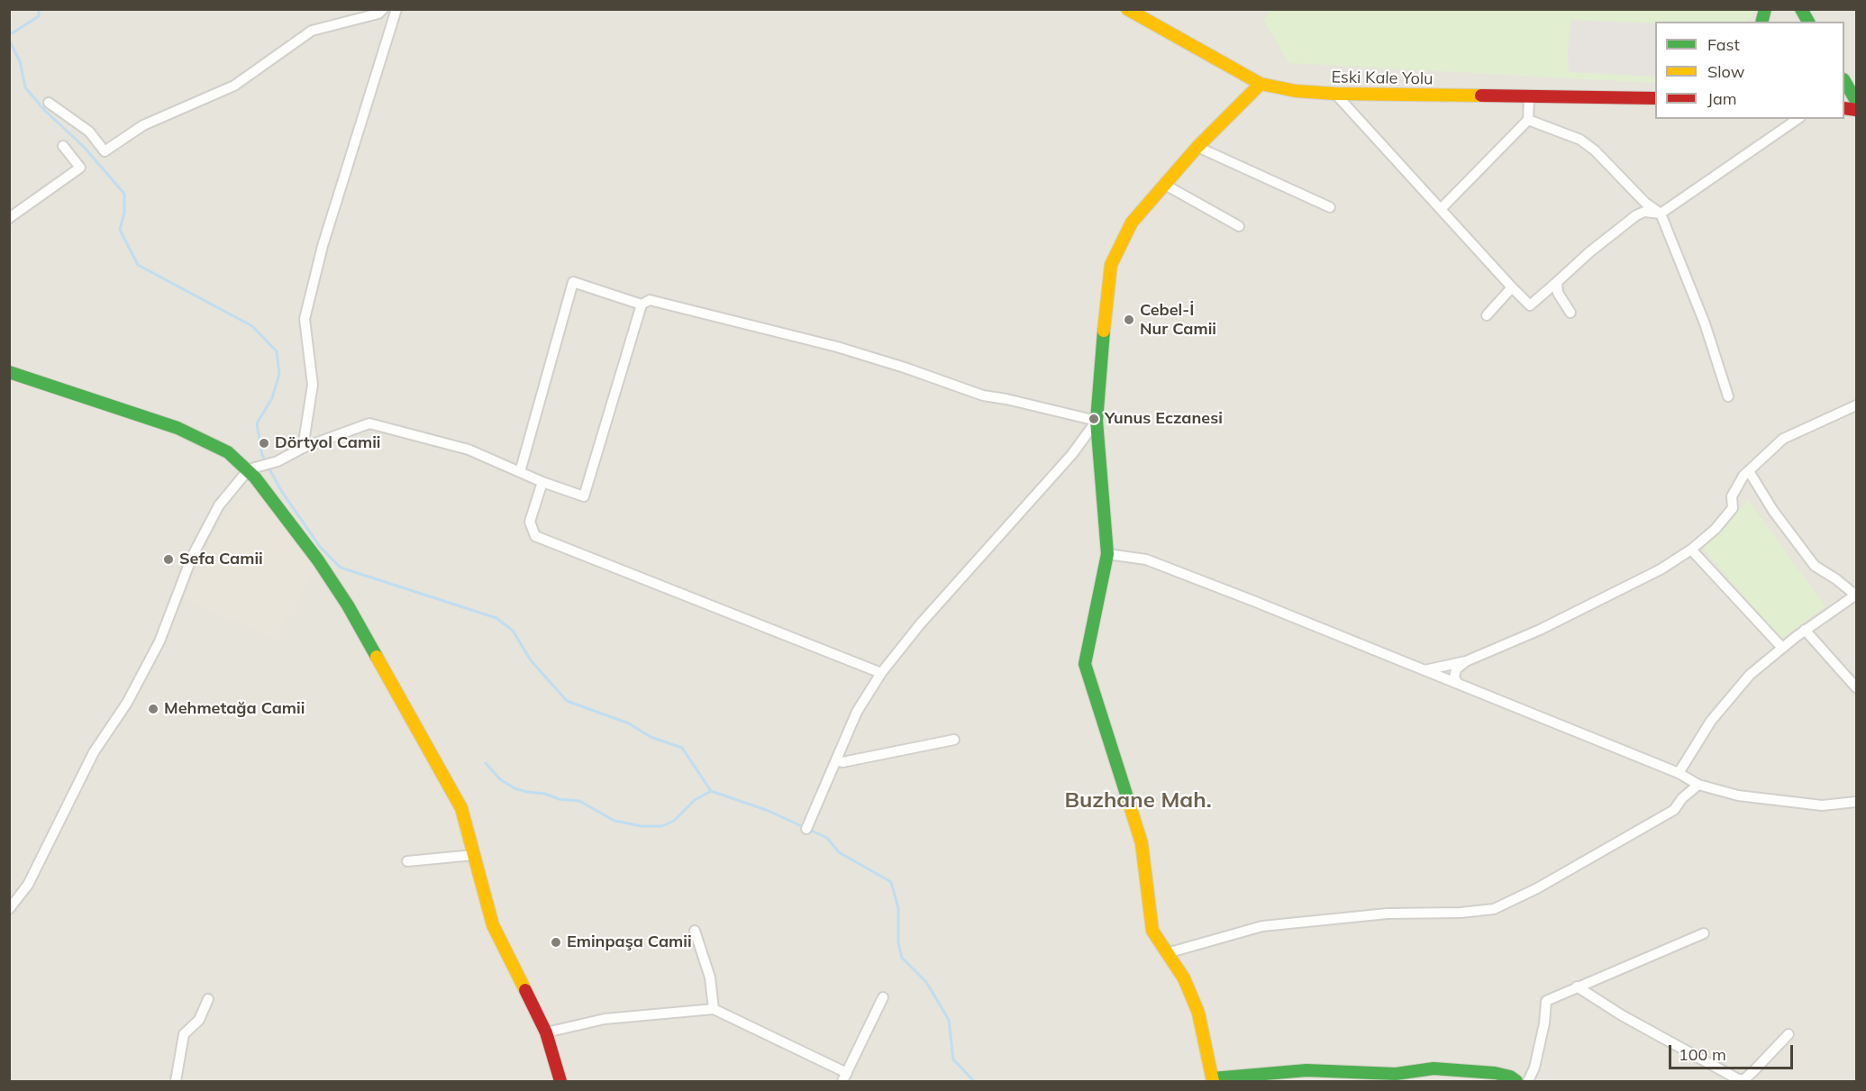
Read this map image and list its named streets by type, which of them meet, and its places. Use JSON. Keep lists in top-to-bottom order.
{
  "streets": {
    "street": ["Eski Kale Yolu"]
  },
  "districts": ["Buzhane Mah."],
  "places": [
    "Cebel-İ Nur Camii",
    "Yunus Eczanesi",
    "Dörtyol Camii",
    "Sefa Camii",
    "Mehmetağa Camii",
    "Eminpaşa Camii"
  ],
  "legend": ["Fast", "Slow", "Jam"],
  "scale_bar": "100 m"
}
